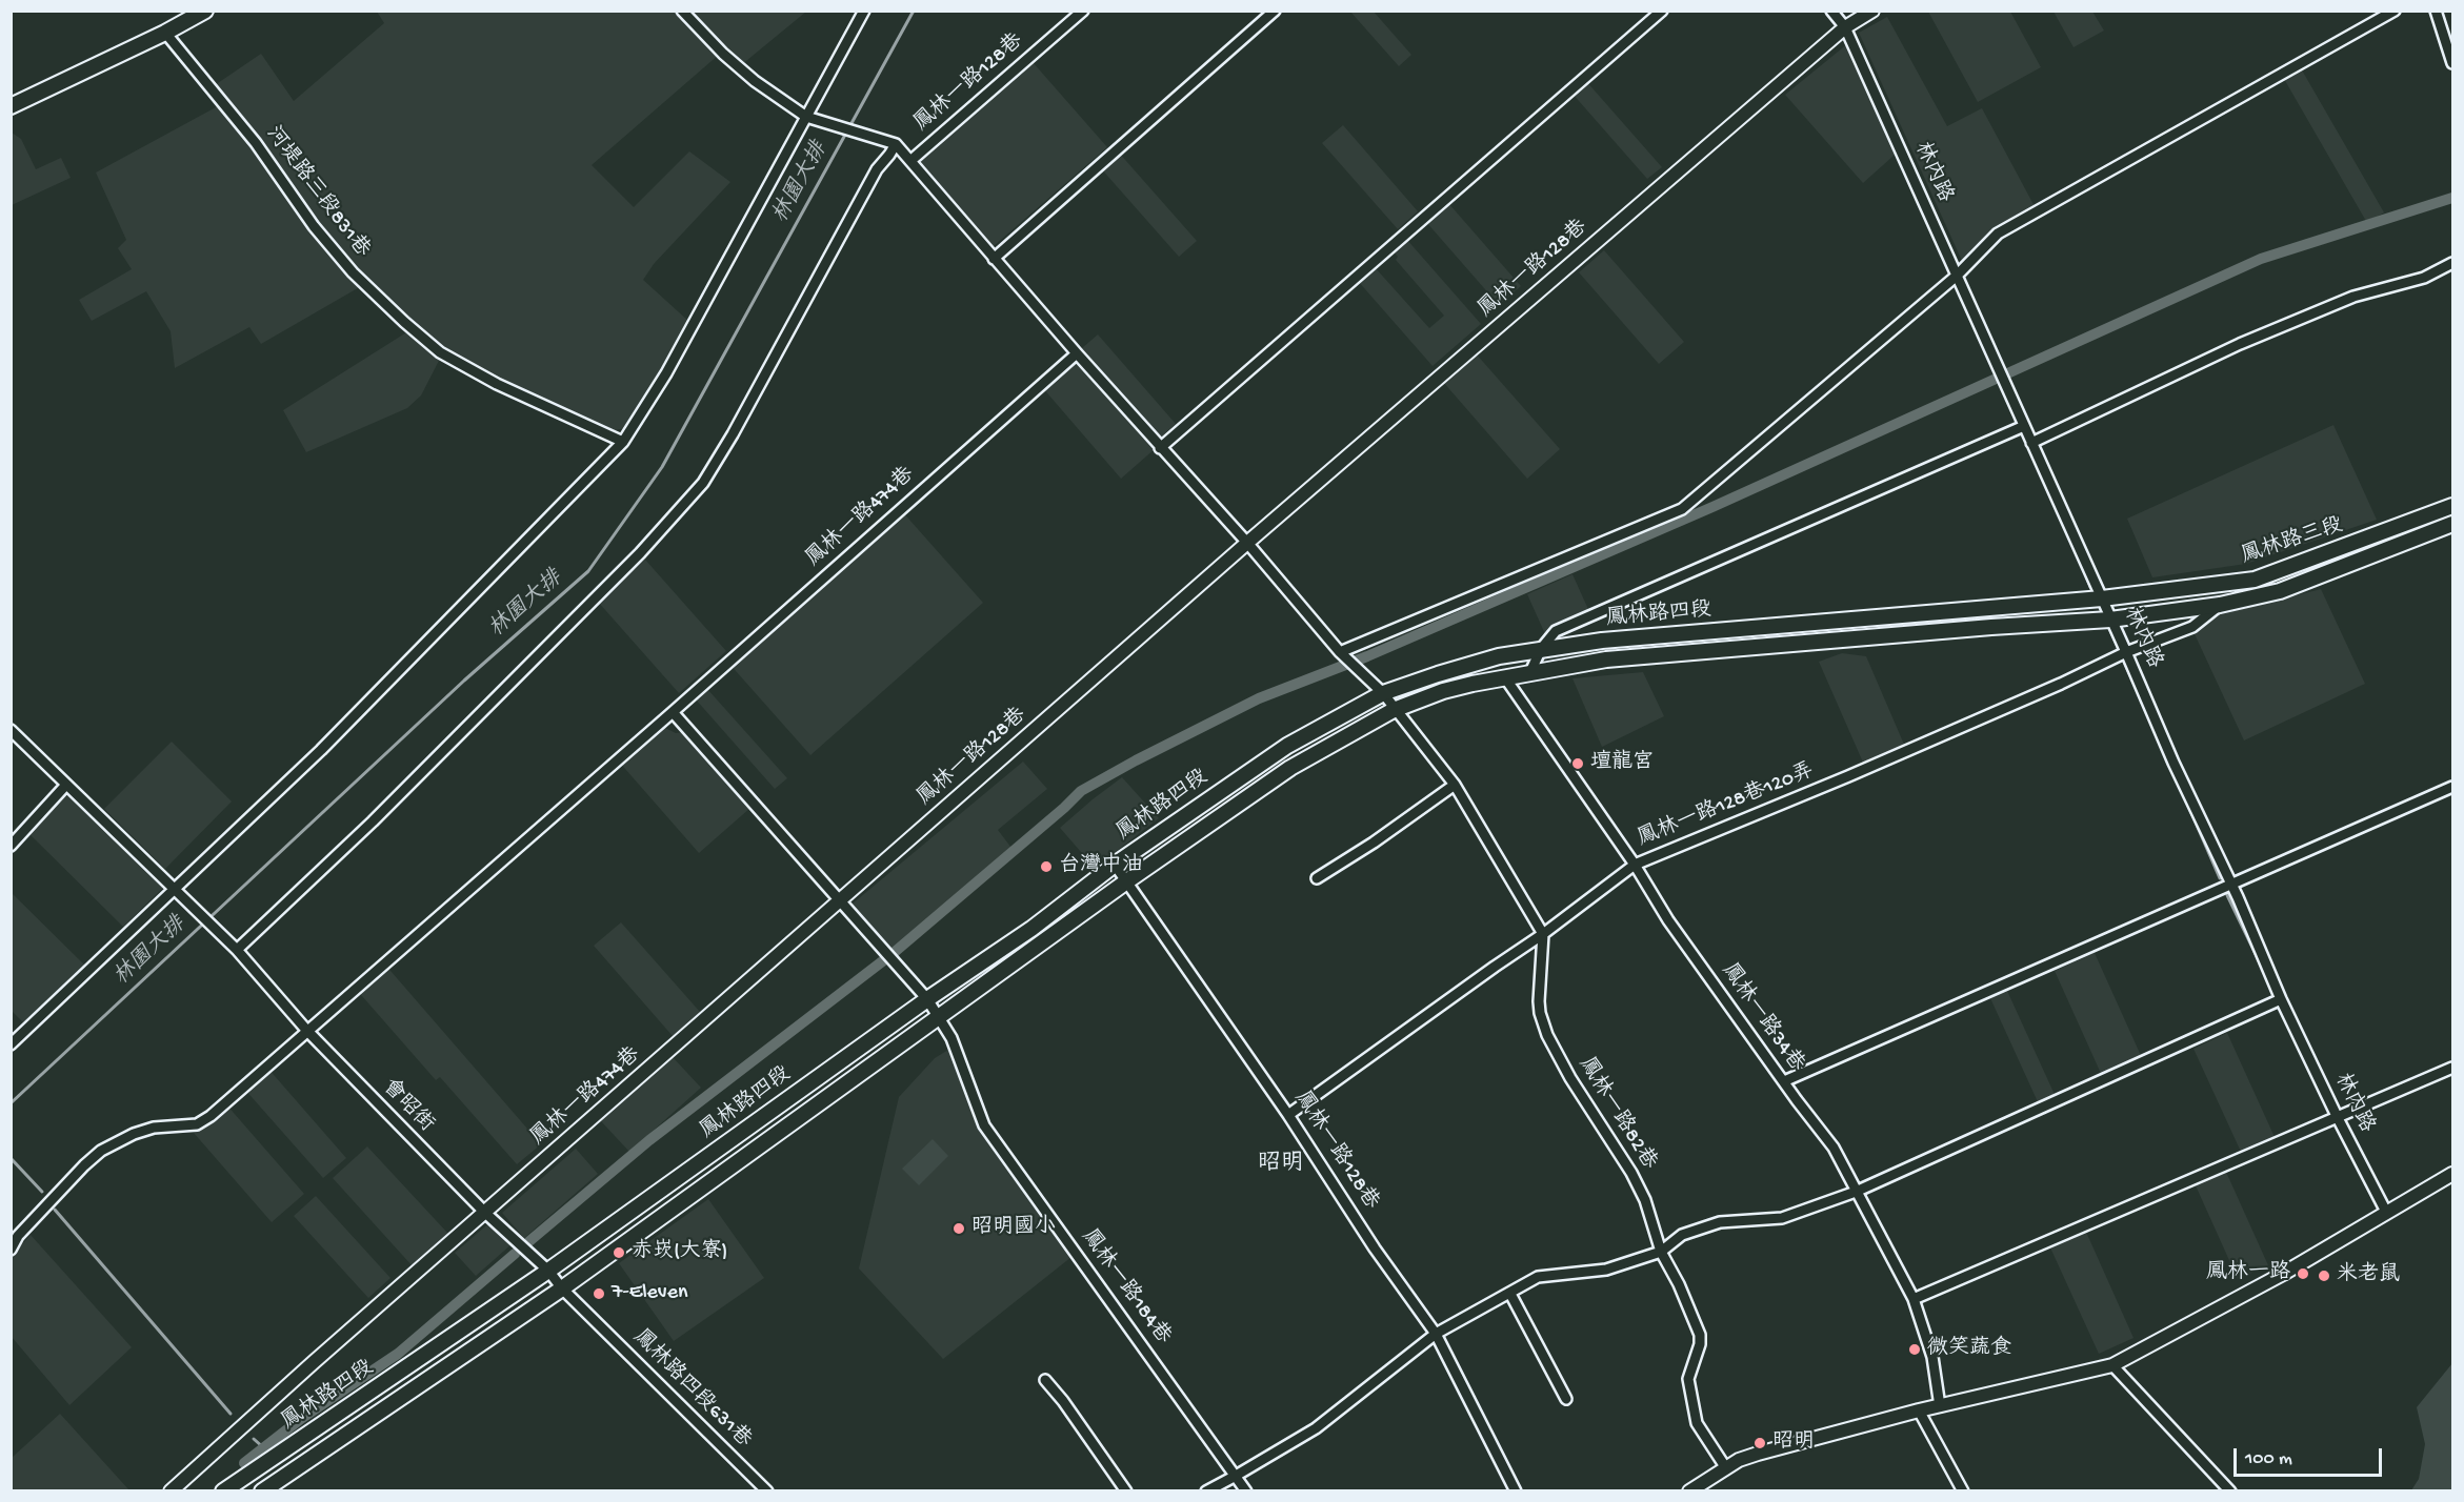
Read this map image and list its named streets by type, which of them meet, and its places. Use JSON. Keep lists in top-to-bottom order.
{
  "streets": {
    "main road": ["鳳林路三段", "鳳林路四段"],
    "street": [
      "鳳林一路128巷",
      "林內路",
      "河堤路三段831巷",
      "鳳林一路474巷",
      "鳳林一路128巷120弄",
      "鳳林一路34巷",
      "會昭街",
      "鳳林一路82巷",
      "鳳林一路184巷",
      "鳳林路四段631巷"
    ]
  },
  "crossings": [
    ["鳳林一路128巷", "林內路"],
    ["鳳林一路128巷", "鳳林一路474巷"],
    ["鳳林一路128巷", "鳳林路四段"],
    ["鳳林一路128巷", "鳳林一路128巷120弄"],
    ["林內路", "鳳林路三段"],
    ["林內路", "鳳林路四段"],
    ["林內路", "鳳林一路128巷120弄"],
    ["鳳林一路474巷", "會昭街"],
    ["鳳林路三段", "鳳林路四段"],
    ["鳳林路三段", "鳳林一路128巷120弄"],
    ["鳳林路四段", "鳳林一路34巷"],
    ["鳳林路四段", "會昭街"],
    ["鳳林路四段", "鳳林一路184巷"],
    ["鳳林路四段", "鳳林路四段631巷"],
    ["鳳林一路128巷120弄", "鳳林一路34巷"],
    ["鳳林一路128巷120弄", "鳳林一路82巷"],
    ["會昭街", "鳳林路四段631巷"]
  ],
  "districts": ["昭明"],
  "water": ["林園大排"],
  "places": [
    "壇龍宮",
    "台灣中油",
    "昭明國小",
    "赤崁(大寮)",
    "鳳林一路",
    "米老鼠",
    "7-Eleven",
    "微笑蔬食",
    "昭明"
  ],
  "scale_bar": "100 m"
}
